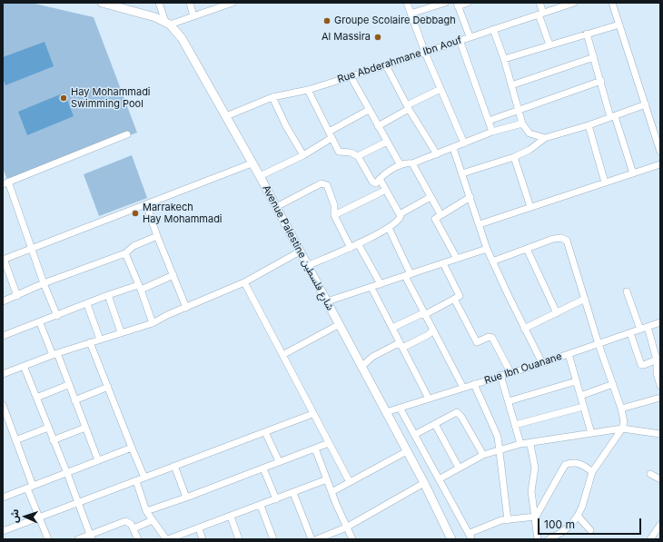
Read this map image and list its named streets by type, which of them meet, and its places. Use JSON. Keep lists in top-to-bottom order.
{
  "streets": {
    "street": ["Rue Abderahmane Ibn Aouf", "Avenue Palestine شارع فلسطين", "Rue Ibn Ouanane"]
  },
  "crossings": [
    ["Rue Abderahmane Ibn Aouf", "Avenue Palestine شارع فلسطين"],
    ["Avenue Palestine شارع فلسطين", "Rue Ibn Ouanane"]
  ],
  "places": [
    "Groupe Scolaire Debbagh",
    "Al Massira",
    "Hay Mohammadi Swimming Pool",
    "Marrakech Hay Mohammadi"
  ],
  "scale_bar": "100 m",
  "north": "left"
}
